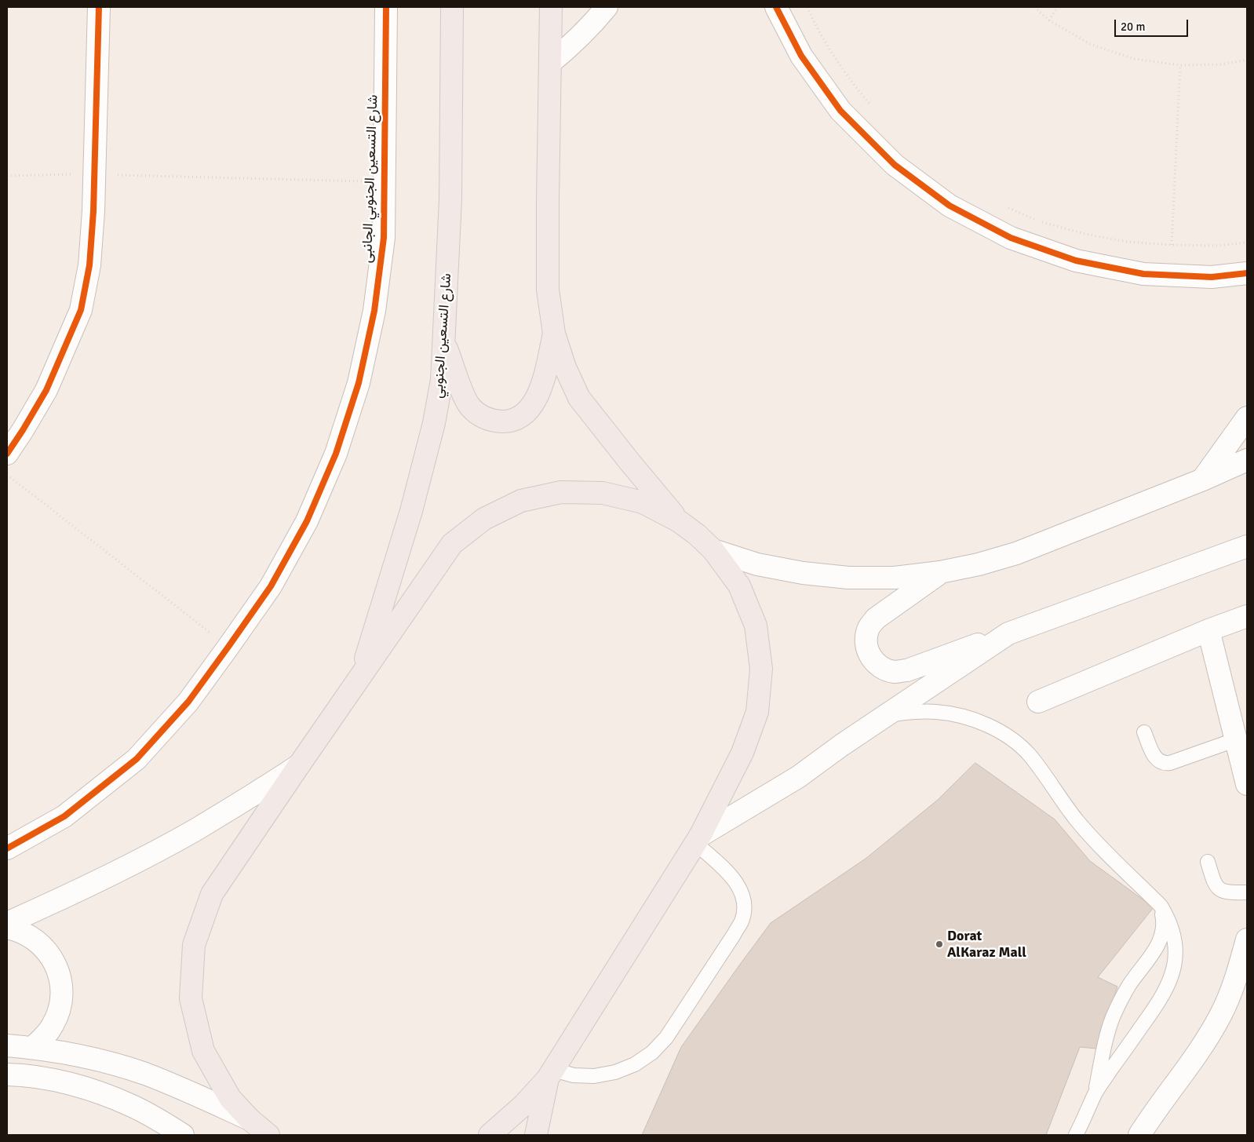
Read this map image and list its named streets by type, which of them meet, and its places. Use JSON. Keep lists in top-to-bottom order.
{
  "streets": {
    "main road": ["شارع التسعين الجنوبي"],
    "street": ["شارع التسعين الجنوبي الجانبى"]
  },
  "places": ["Dorat AlKaraz Mall"],
  "scale_bar": "20 m"
}
